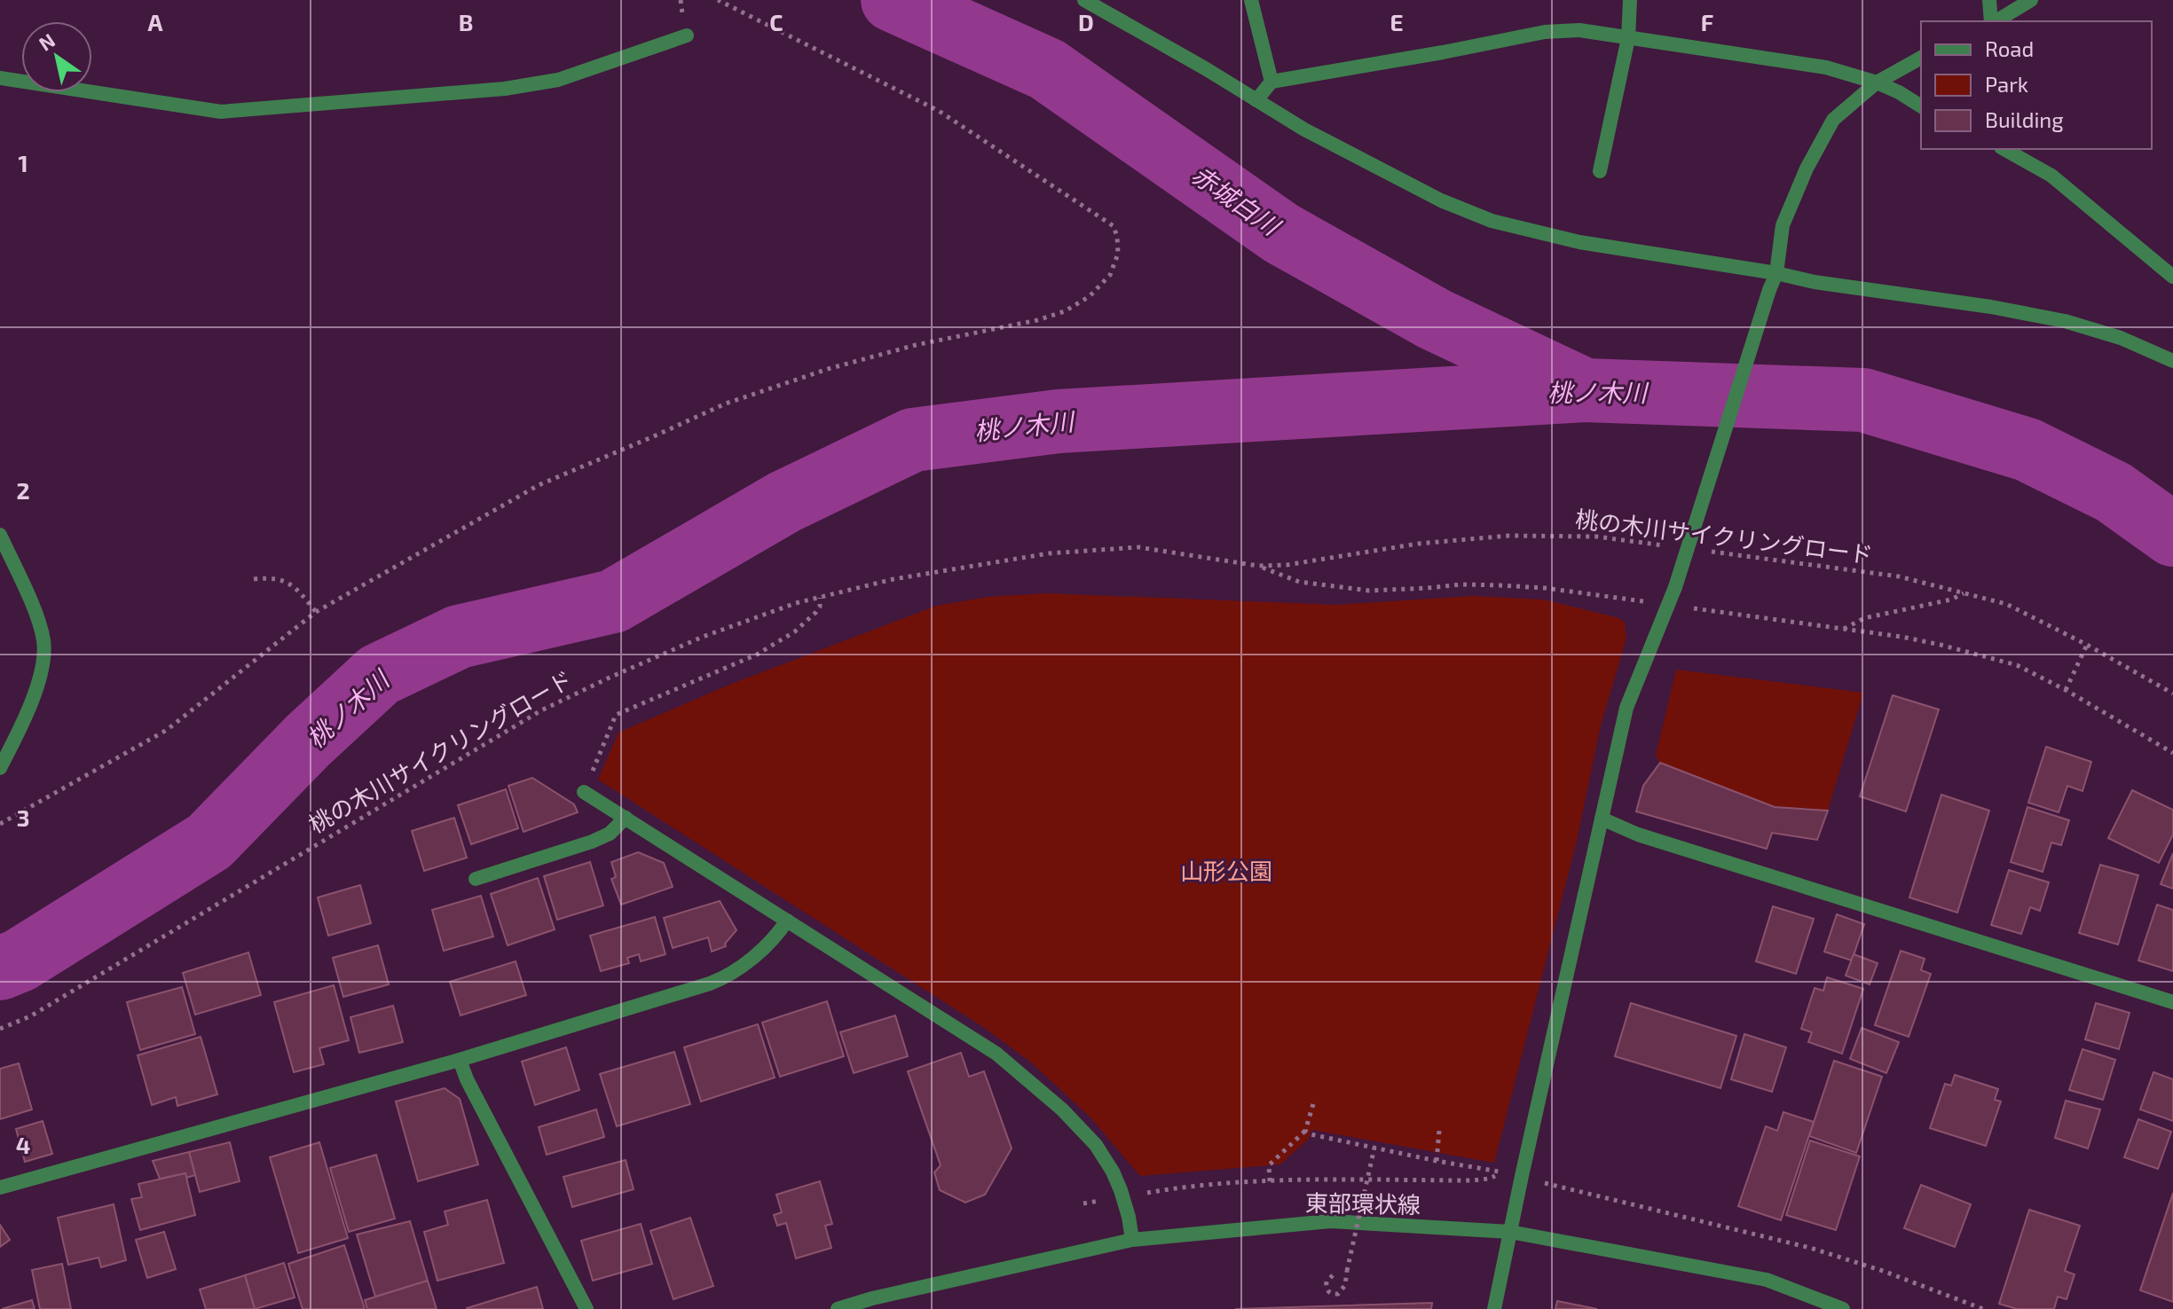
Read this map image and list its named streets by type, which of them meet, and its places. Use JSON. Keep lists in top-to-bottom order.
{
  "streets": {
    "street": ["東部環状線"],
    "path": ["桃の木川サイクリングロード"]
  },
  "water": ["赤城白川", "桃ノ木川"],
  "parks": ["山形公園"],
  "legend": ["Road", "Park", "Building"],
  "north": "top left",
  "grid": {
    "columns": [
      "A",
      "B",
      "C",
      "D",
      "E",
      "F"
    ],
    "rows": [
      "1",
      "2",
      "3",
      "4"
    ]
  }
}
